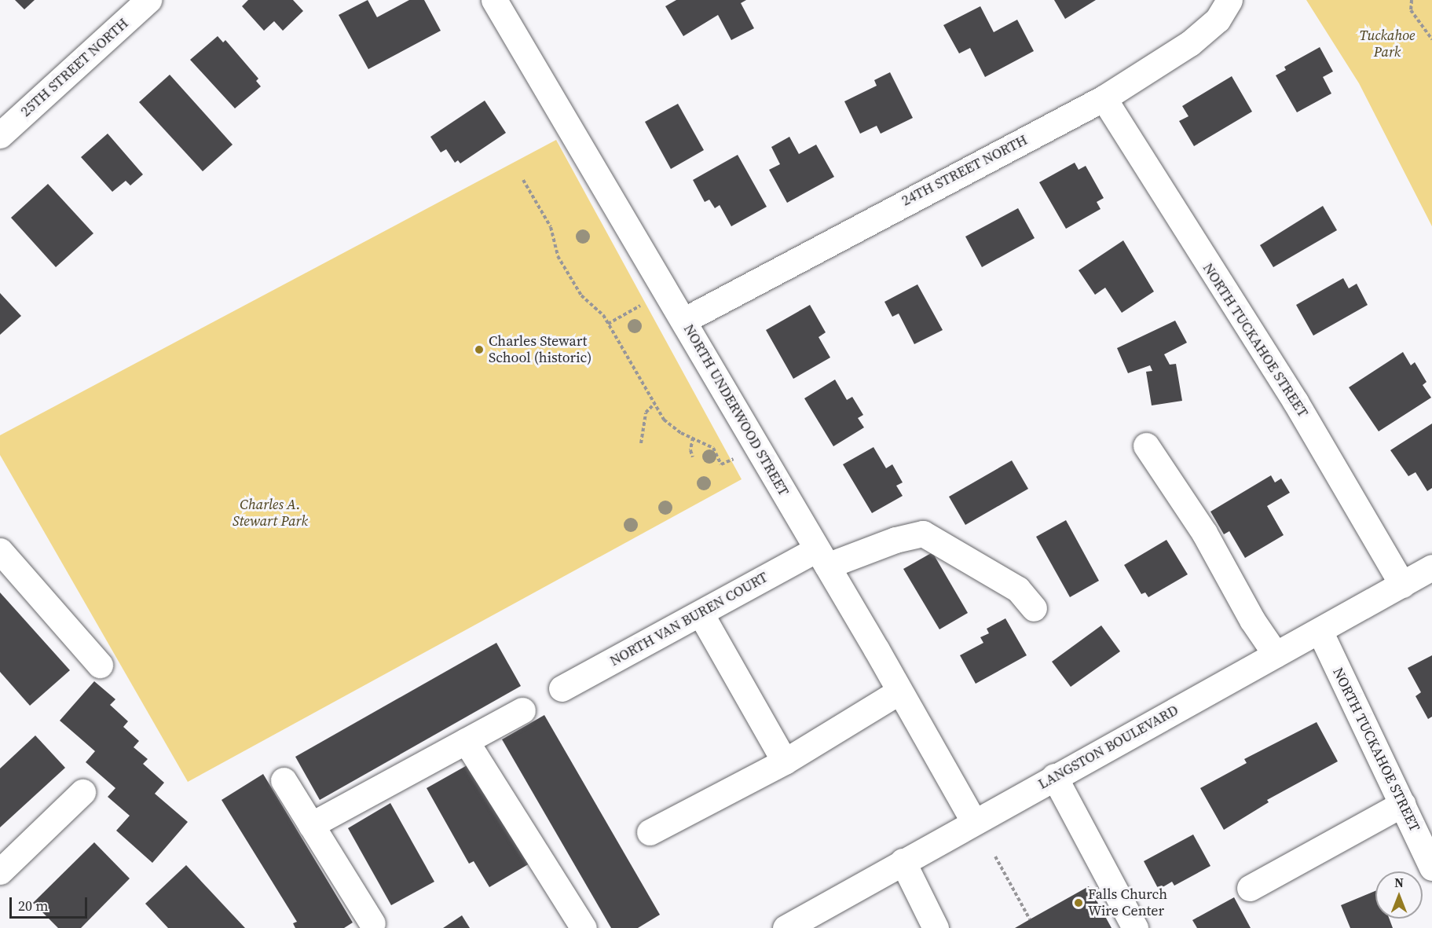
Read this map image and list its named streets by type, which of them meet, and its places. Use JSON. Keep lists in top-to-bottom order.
{
  "streets": {
    "street": [
      "25TH STREET NORTH",
      "24TH STREET NORTH",
      "NORTH TUCKAHOE STREET",
      "NORTH UNDERWOOD STREET",
      "NORTH VAN BUREN COURT",
      "LANGSTON BOULEVARD"
    ]
  },
  "crossings": [
    ["24TH STREET NORTH", "NORTH TUCKAHOE STREET"],
    ["24TH STREET NORTH", "NORTH UNDERWOOD STREET"],
    ["NORTH TUCKAHOE STREET", "LANGSTON BOULEVARD"],
    ["NORTH UNDERWOOD STREET", "NORTH VAN BUREN COURT"],
    ["NORTH UNDERWOOD STREET", "LANGSTON BOULEVARD"]
  ],
  "parks": ["Tuckahoe Park", "Charles A. Stewart Park"],
  "places": ["Charles Stewart School (historic)", "Falls Church Wire Center"],
  "scale_bar": "20 m",
  "north": "top"
}
